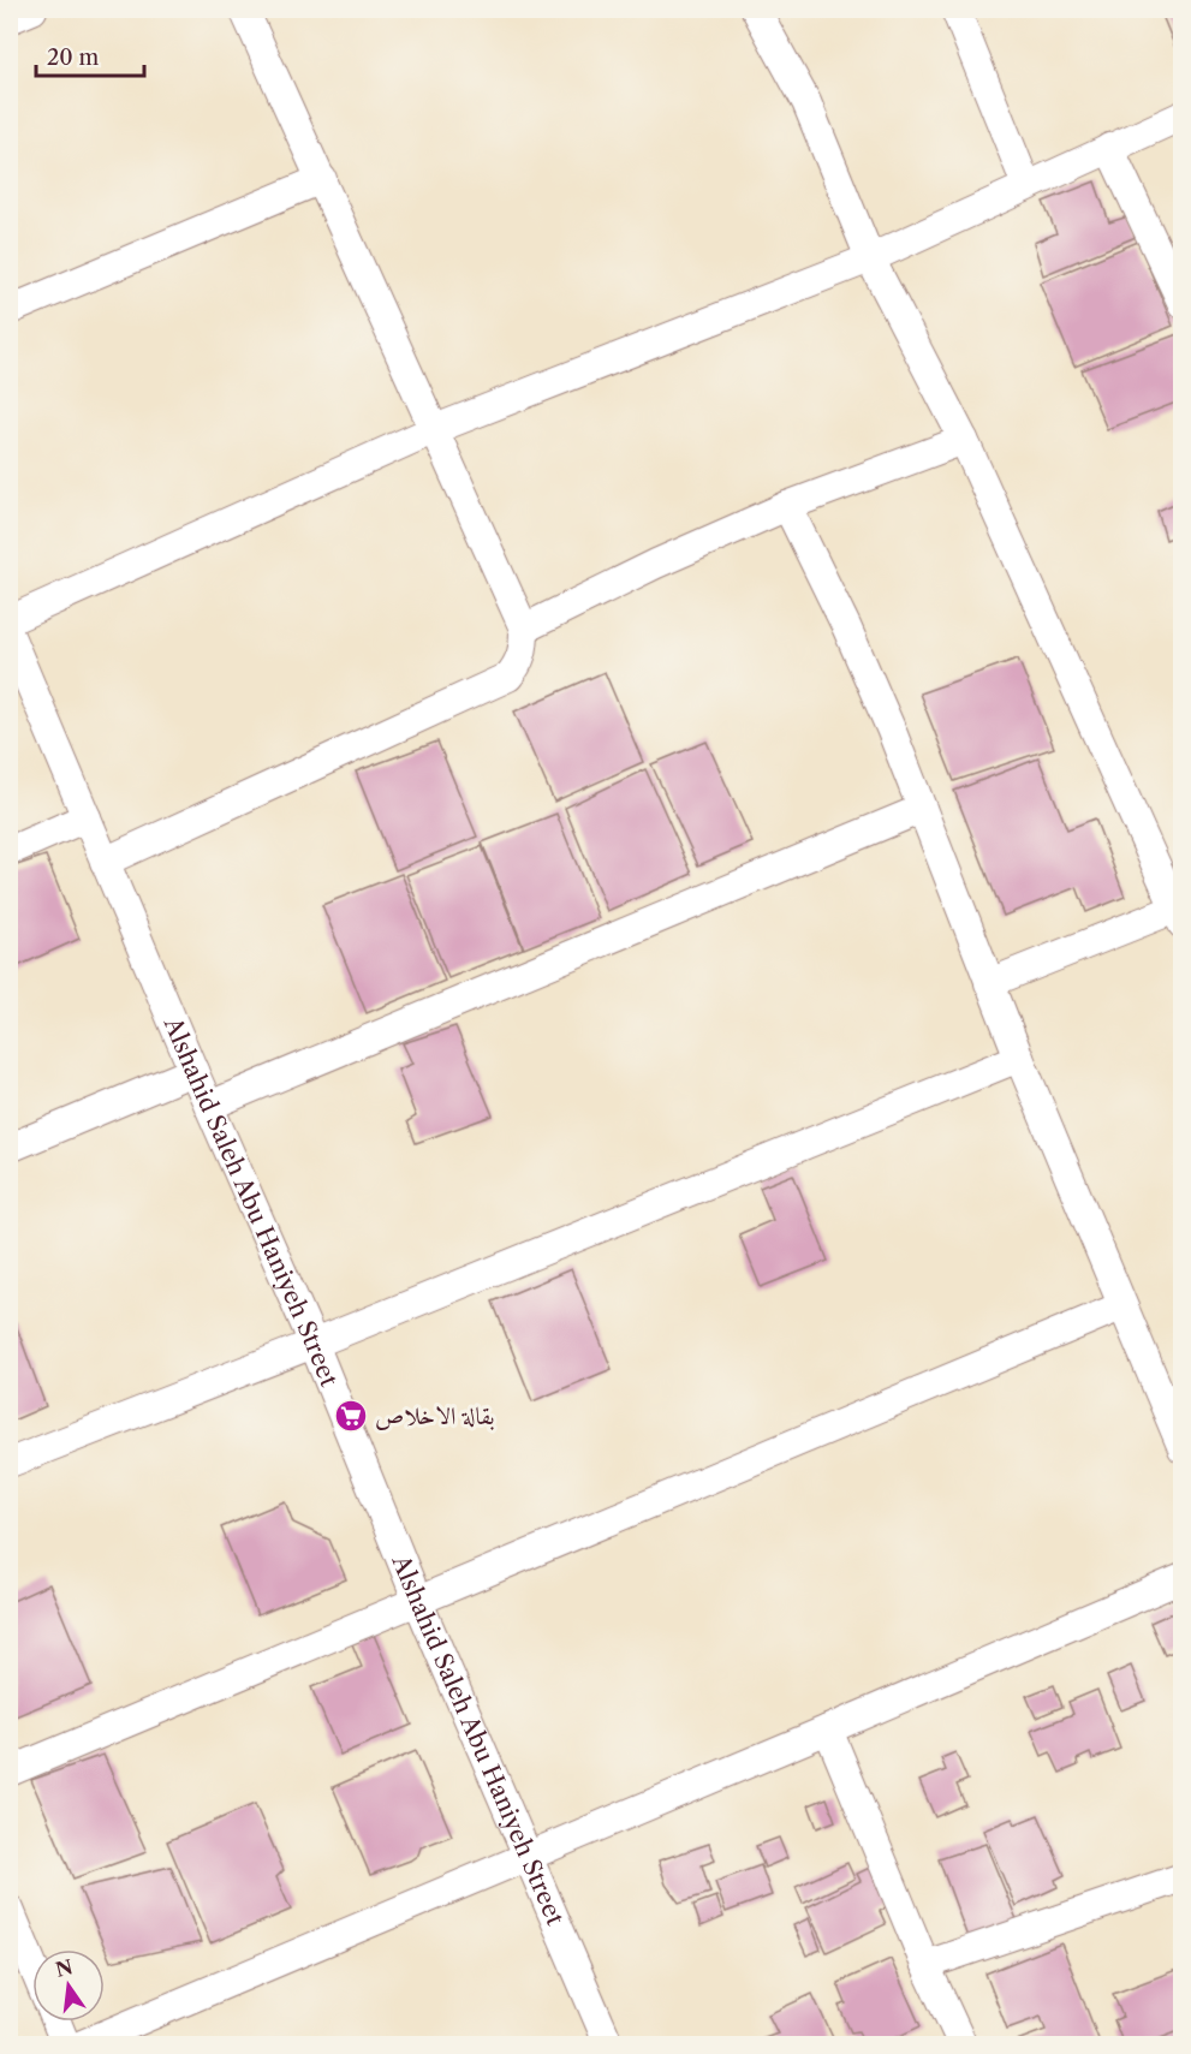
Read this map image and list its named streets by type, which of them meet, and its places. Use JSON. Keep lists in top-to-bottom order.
{
  "streets": {
    "street": ["Alshahid Saleh Abu Haniyeh Street"]
  },
  "places": {
    "supermarket": ["بقالة الاخلاص"]
  },
  "scale_bar": "20 m",
  "north": "top"
}
